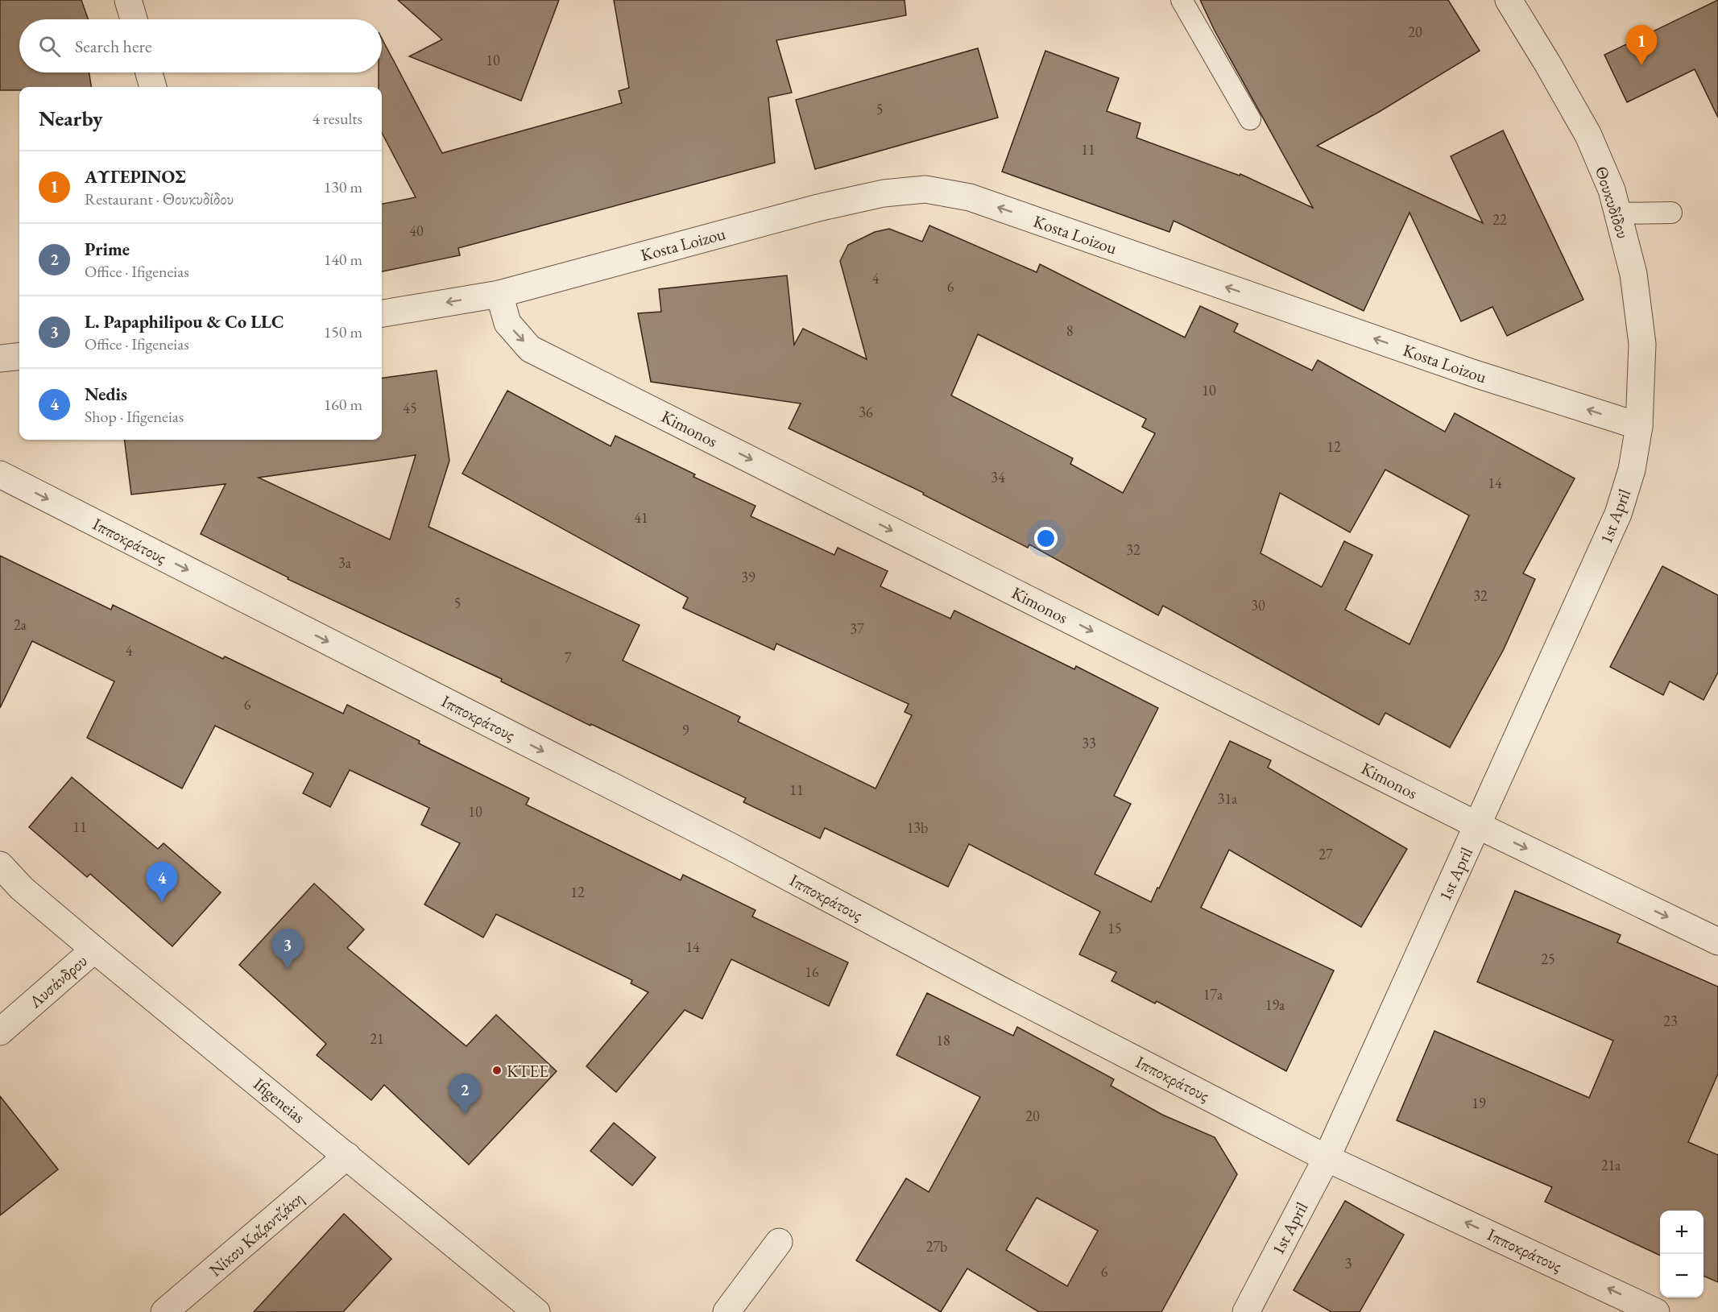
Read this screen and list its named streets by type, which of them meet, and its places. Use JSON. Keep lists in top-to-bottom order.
{
  "streets": {
    "street": [
      "Θουκυδίδου",
      "Kosta Loizou",
      "Kimonos",
      "1st April",
      "Ιπποκράτους",
      "Λυσάνδρου",
      "Ifigeneias",
      "Νίκου Καζαντζάκη"
    ]
  },
  "crossings": [
    ["Θουκυδίδου", "Kosta Loizou"],
    ["Θουκυδίδου", "1st April"],
    ["Kosta Loizou", "Kimonos"],
    ["Kosta Loizou", "1st April"],
    ["Kimonos", "1st April"],
    ["1st April", "Ιπποκράτους"],
    ["Λυσάνδρου", "Ifigeneias"],
    ["Ifigeneias", "Νίκου Καζαντζάκη"]
  ],
  "one_way": ["Kosta Loizou", "Kimonos"],
  "places": ["KTEE"],
  "house_numbers": [
    "20",
    "10",
    "5",
    "11",
    "22",
    "40",
    "4",
    "6",
    "8",
    "10",
    "45",
    "36",
    "12",
    "34",
    "14",
    "41",
    "32",
    "3a",
    "39",
    "32",
    "5",
    "30",
    "2a",
    "37",
    "4",
    "7",
    "6",
    "9",
    "33",
    "11",
    "31a",
    "10",
    "11",
    "13b",
    "27",
    "12",
    "15",
    "14",
    "25",
    "16",
    "17a",
    "19a",
    "23",
    "21",
    "18",
    "19",
    "20",
    "21a",
    "27b",
    "3",
    "6"
  ],
  "page": {
    "search": "Search here",
    "pins": [
      "1",
      "4",
      "3",
      "2"
    ],
    "heading": ["Nearby", "4 results"],
    "list": [
      {
        "mark": "1",
        "name": "ΑΥΓΕΡΙΝΟΣ",
        "note": "Restaurant · Θουκυδίδου",
        "value": "130 m"
      },
      {
        "mark": "2",
        "name": "Prime",
        "note": "Office · Ifigeneias",
        "value": "140 m"
      },
      {
        "mark": "3",
        "name": "L. Papaphilipou & Co LLC",
        "note": "Office · Ifigeneias",
        "value": "150 m"
      },
      {
        "mark": "4",
        "name": "Nedis",
        "note": "Shop · Ifigeneias",
        "value": "160 m"
      }
    ],
    "map_buttons": ["+", "−"]
  }
}
